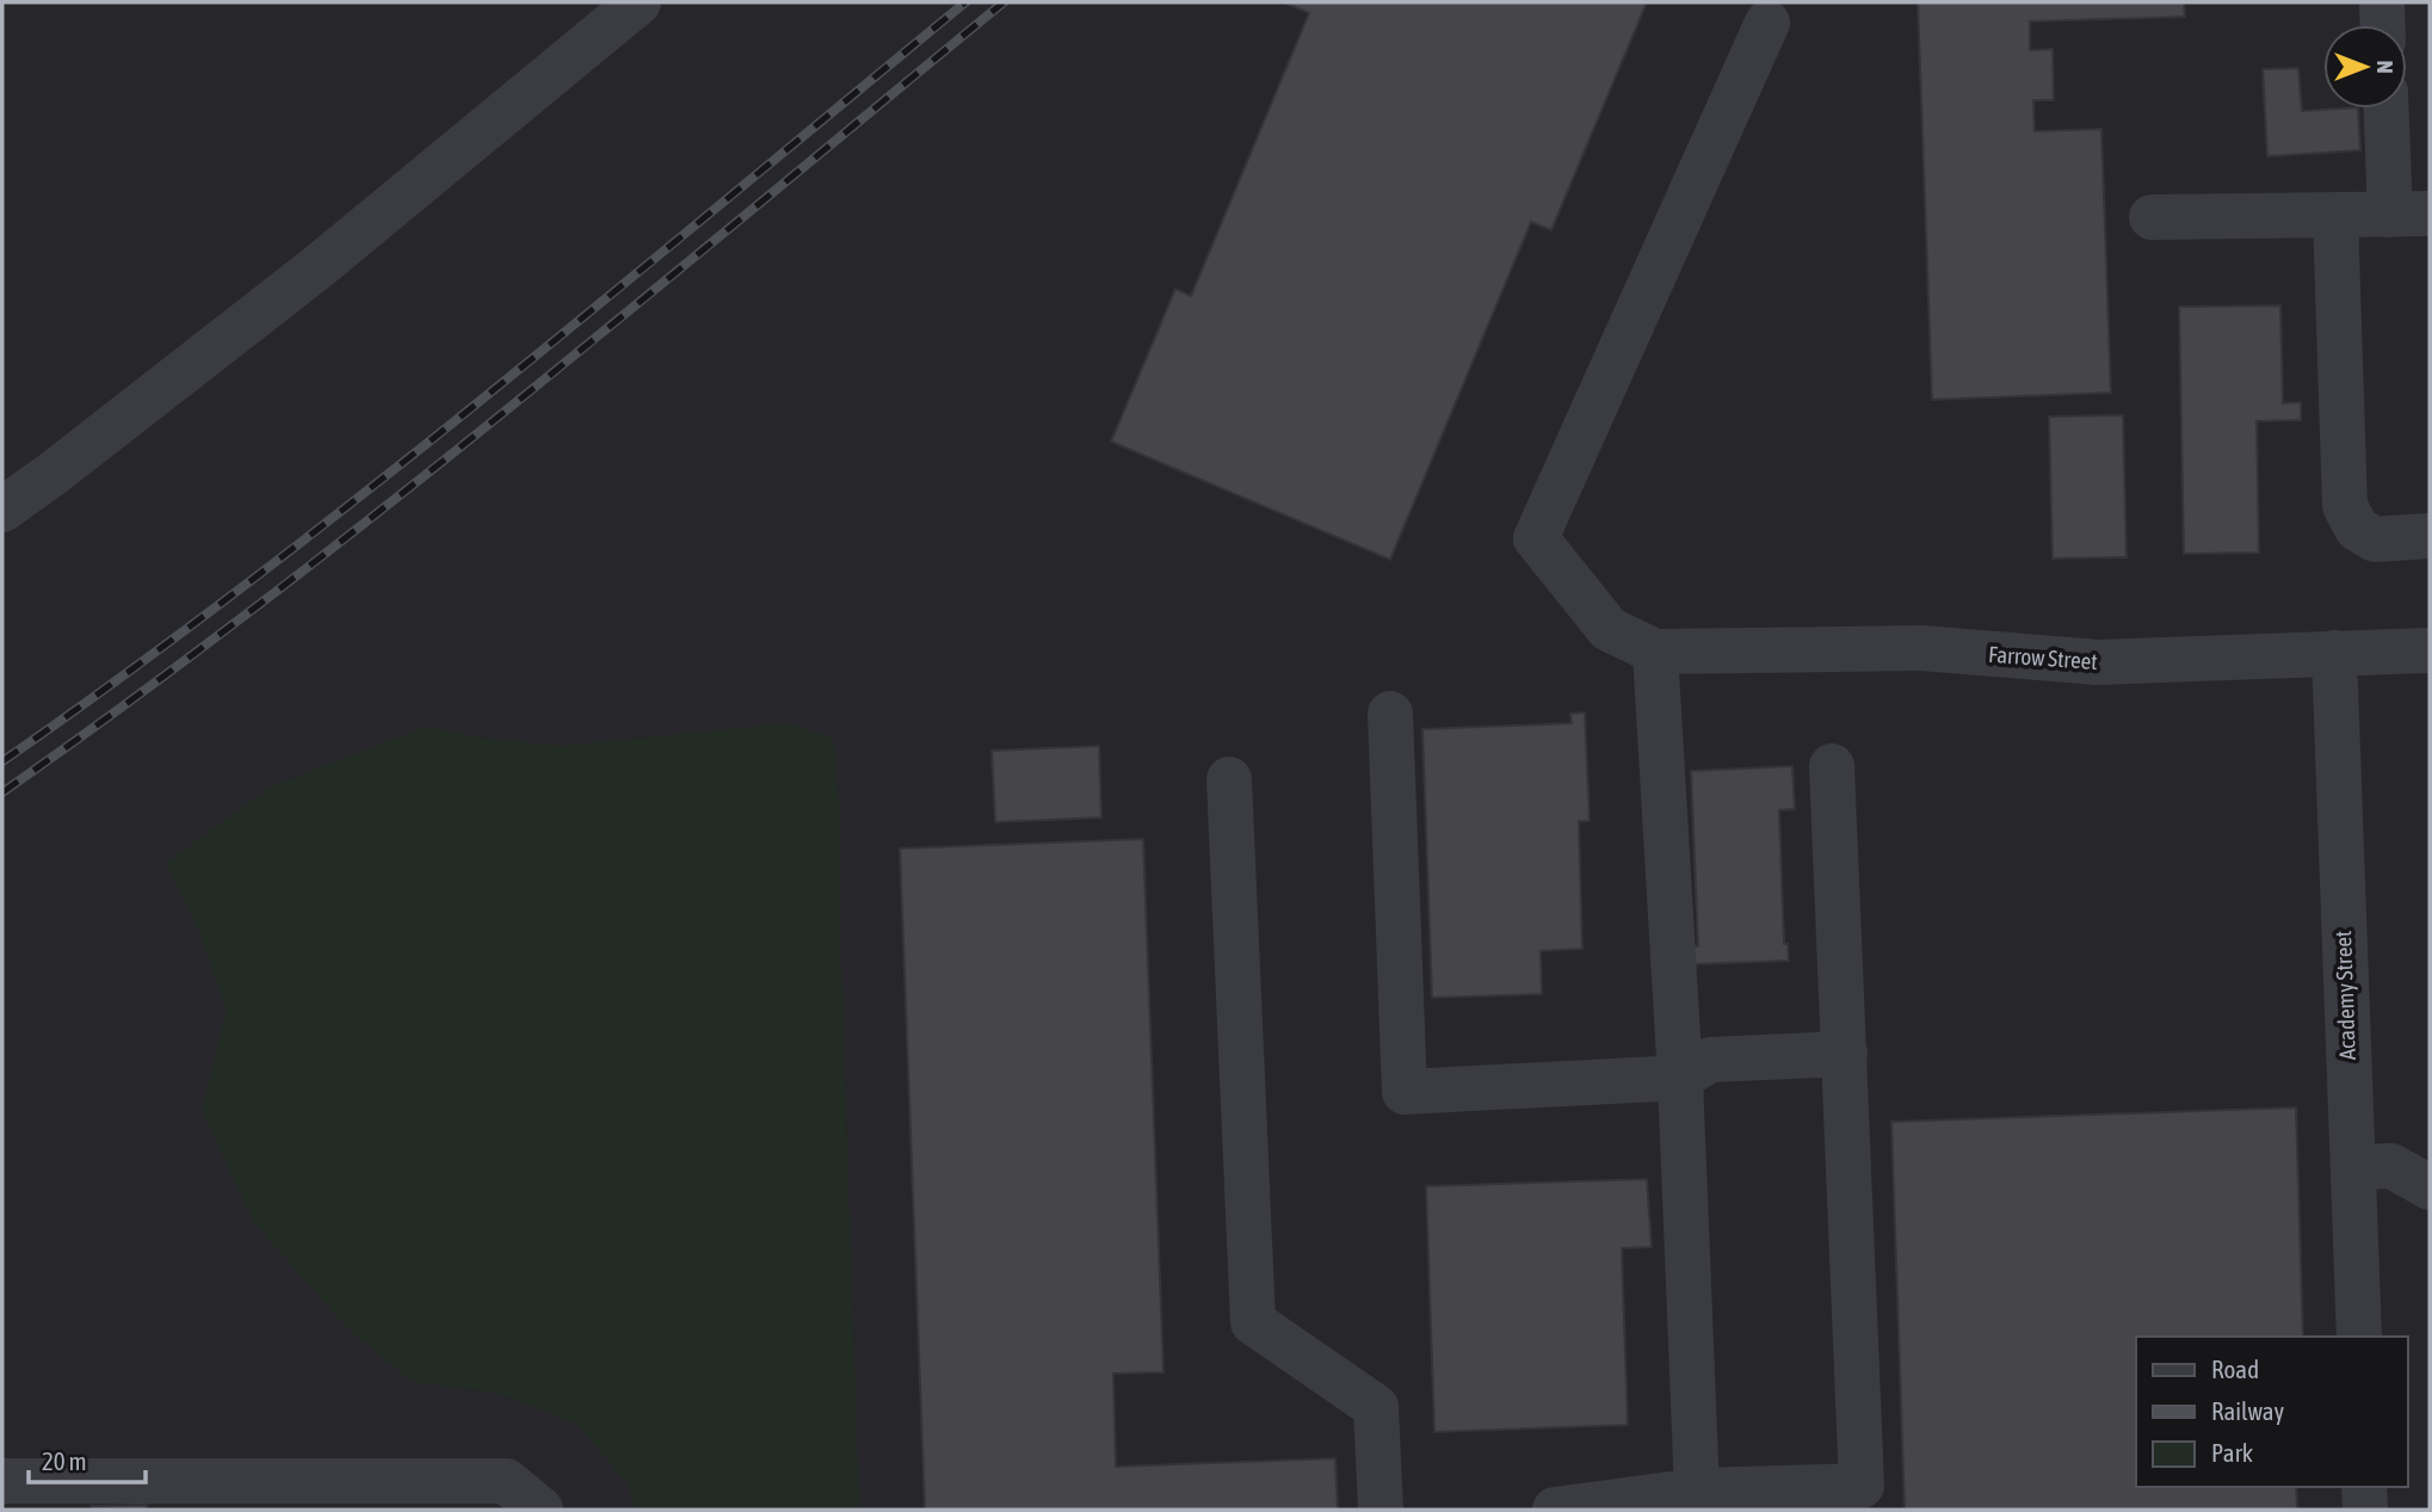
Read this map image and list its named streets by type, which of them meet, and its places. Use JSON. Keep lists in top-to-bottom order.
{
  "streets": {
    "street": ["Farrow Street", "Academy Street"]
  },
  "crossings": [
    ["Farrow Street", "Academy Street"]
  ],
  "legend": ["Road", "Railway", "Park"],
  "scale_bar": "20 m",
  "north": "right"
}
